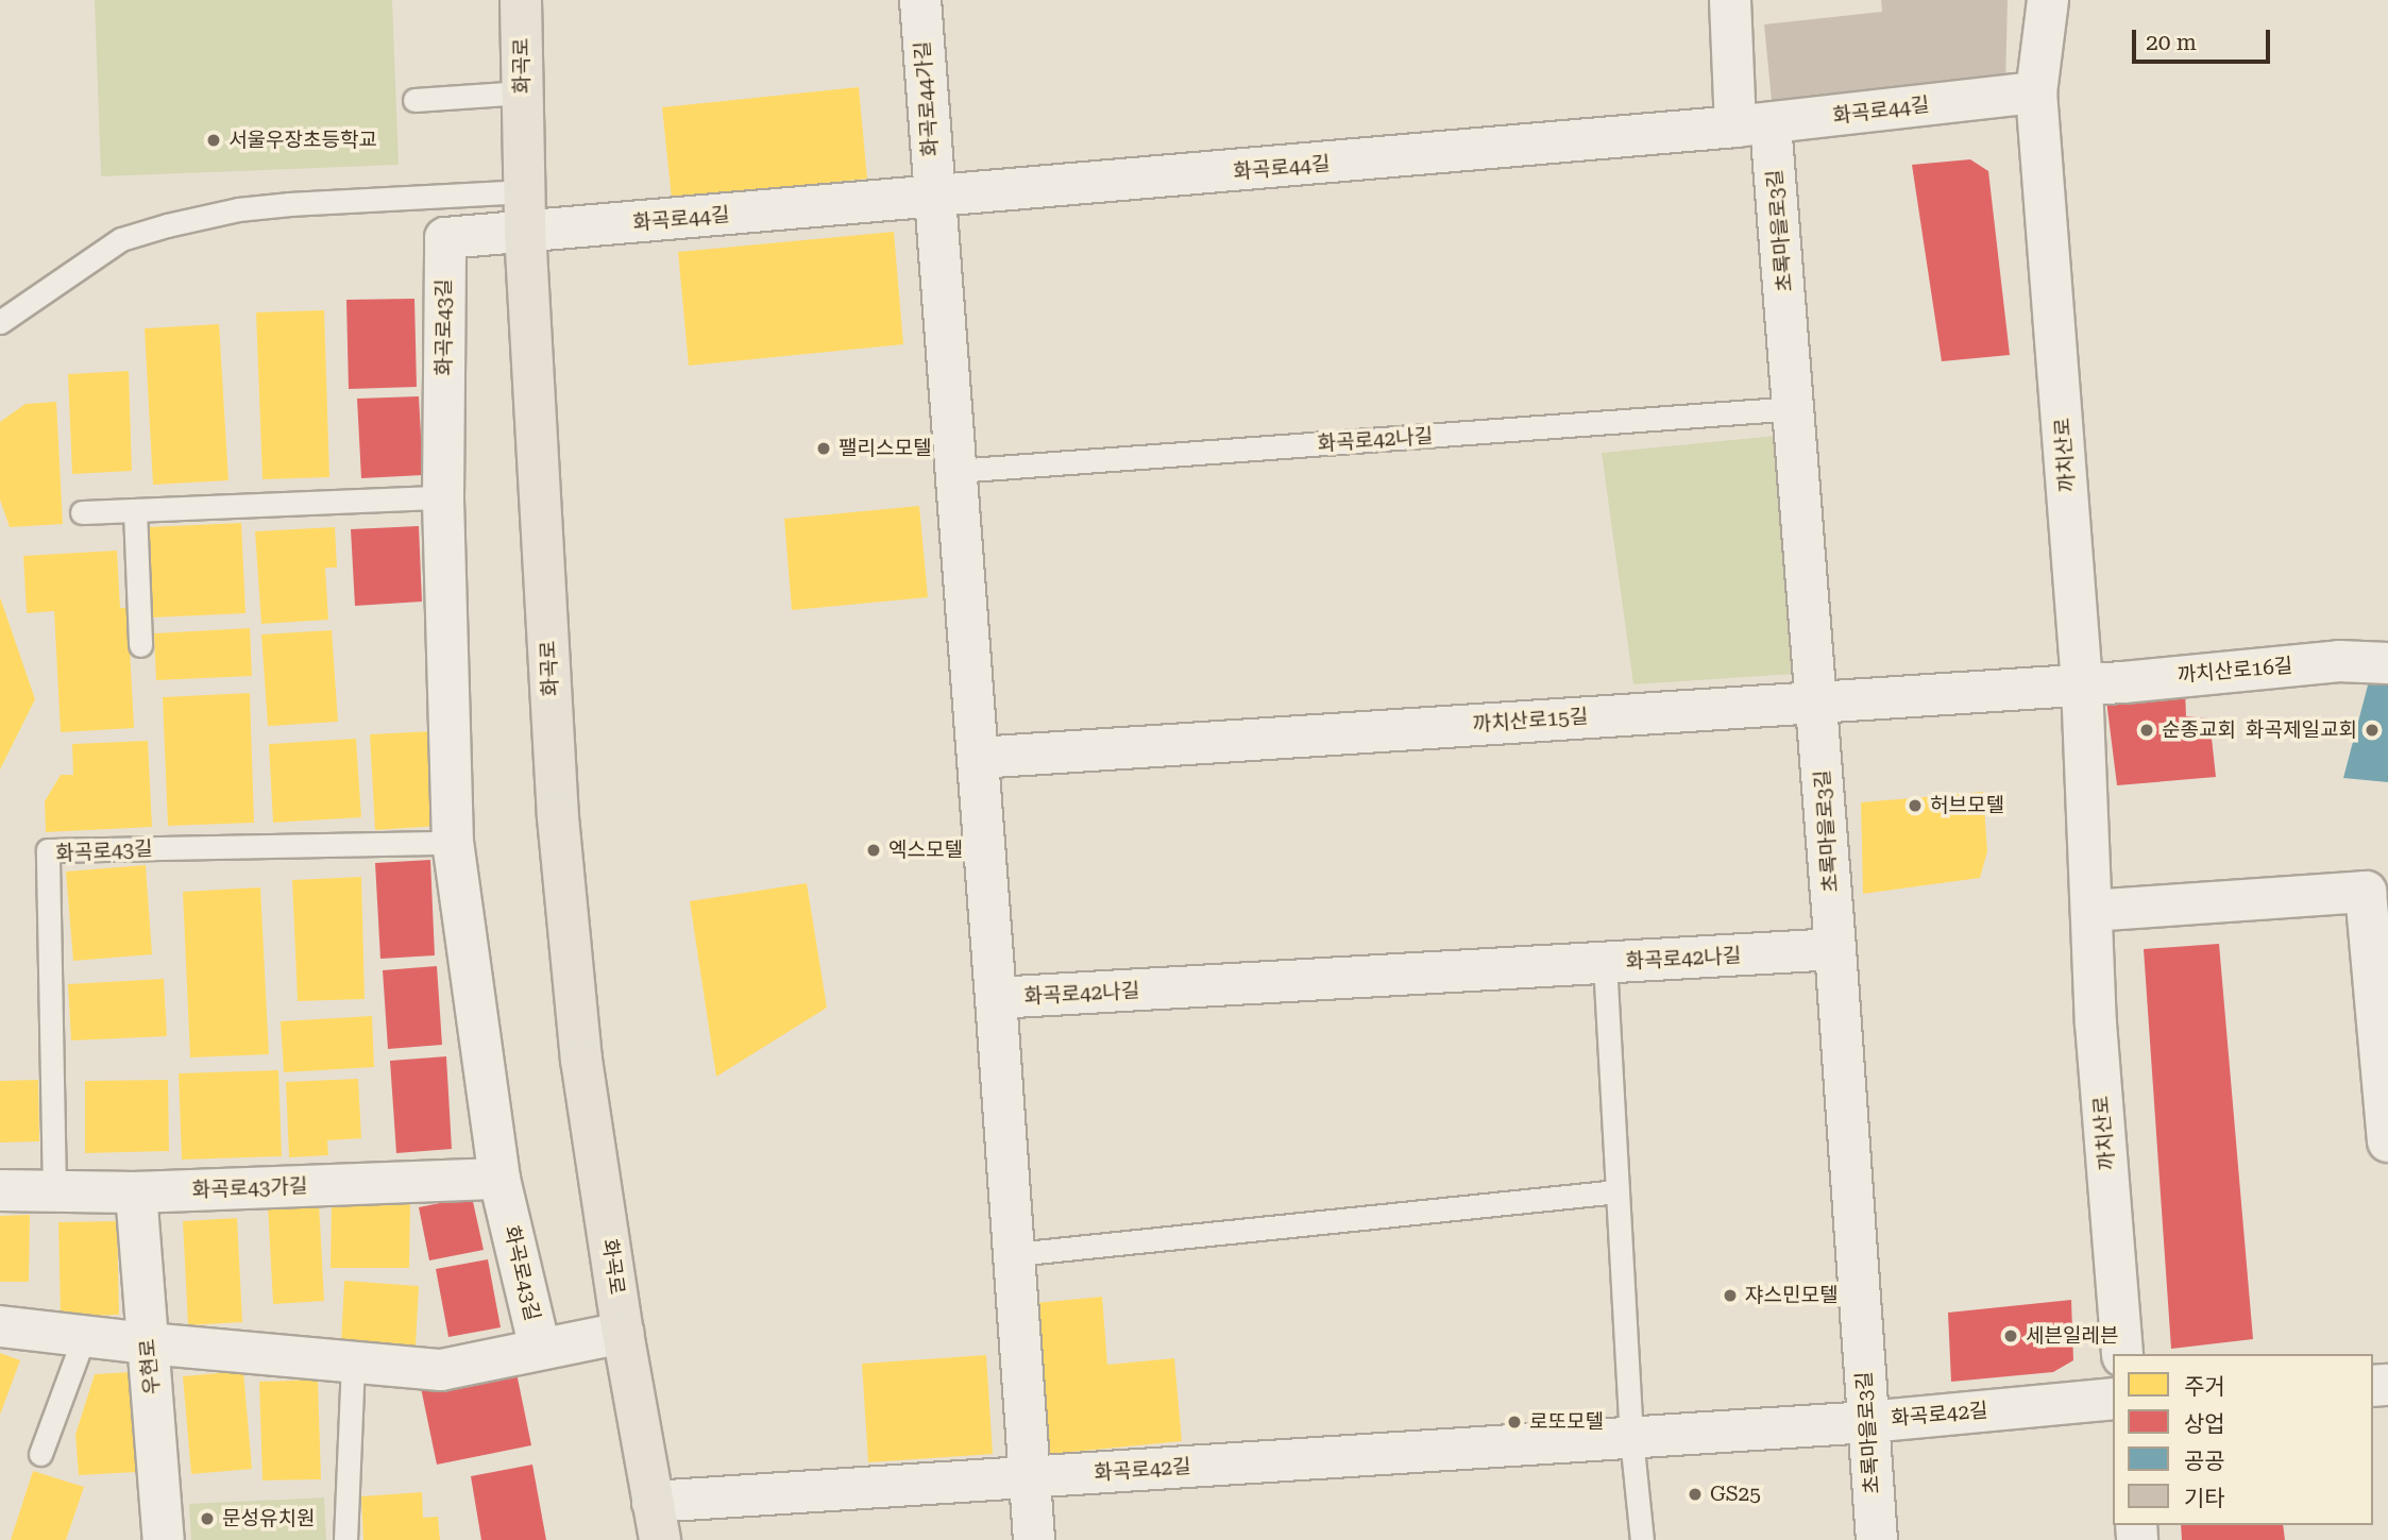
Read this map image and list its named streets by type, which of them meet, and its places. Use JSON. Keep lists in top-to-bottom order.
{
  "streets": {
    "main road": ["화곡로"],
    "street": [
      "화곡로44가길",
      "화곡로44길",
      "초록마을로3길",
      "화곡로43길",
      "화곡로42나길",
      "까치산로",
      "까치산로16길",
      "까치산로15길",
      "화곡로43가길",
      "우현로",
      "화곡로42길"
    ]
  },
  "crossings": [
    ["화곡로", "화곡로44길"],
    ["화곡로", "화곡로43길"],
    ["화곡로", "화곡로42길"],
    ["화곡로44가길", "화곡로44길"],
    ["화곡로44가길", "화곡로42나길"],
    ["화곡로44길", "초록마을로3길"],
    ["화곡로44길", "화곡로43길"],
    ["화곡로44길", "화곡로42나길"],
    ["화곡로44길", "까치산로"],
    ["초록마을로3길", "화곡로42나길"],
    ["초록마을로3길", "까치산로15길"],
    ["초록마을로3길", "화곡로42길"],
    ["화곡로43길", "화곡로43가길"],
    ["화곡로42나길", "까치산로15길"],
    ["화곡로42나길", "화곡로42길"],
    ["까치산로", "까치산로16길"],
    ["까치산로", "까치산로15길"],
    ["까치산로16길", "까치산로15길"],
    ["화곡로43가길", "우현로"]
  ],
  "places": [
    "서울우장초등학교",
    "팰리스모텔",
    "순종교회",
    "화곡제일교회",
    "허브모텔",
    "엑스모텔",
    "쟈스민모텔",
    "세븐일레븐",
    "로또모텔",
    "GS25",
    "문성유치원"
  ],
  "legend": [
    "주거",
    "상업",
    "공공",
    "기타"
  ],
  "scale_bar": "20 m"
}
